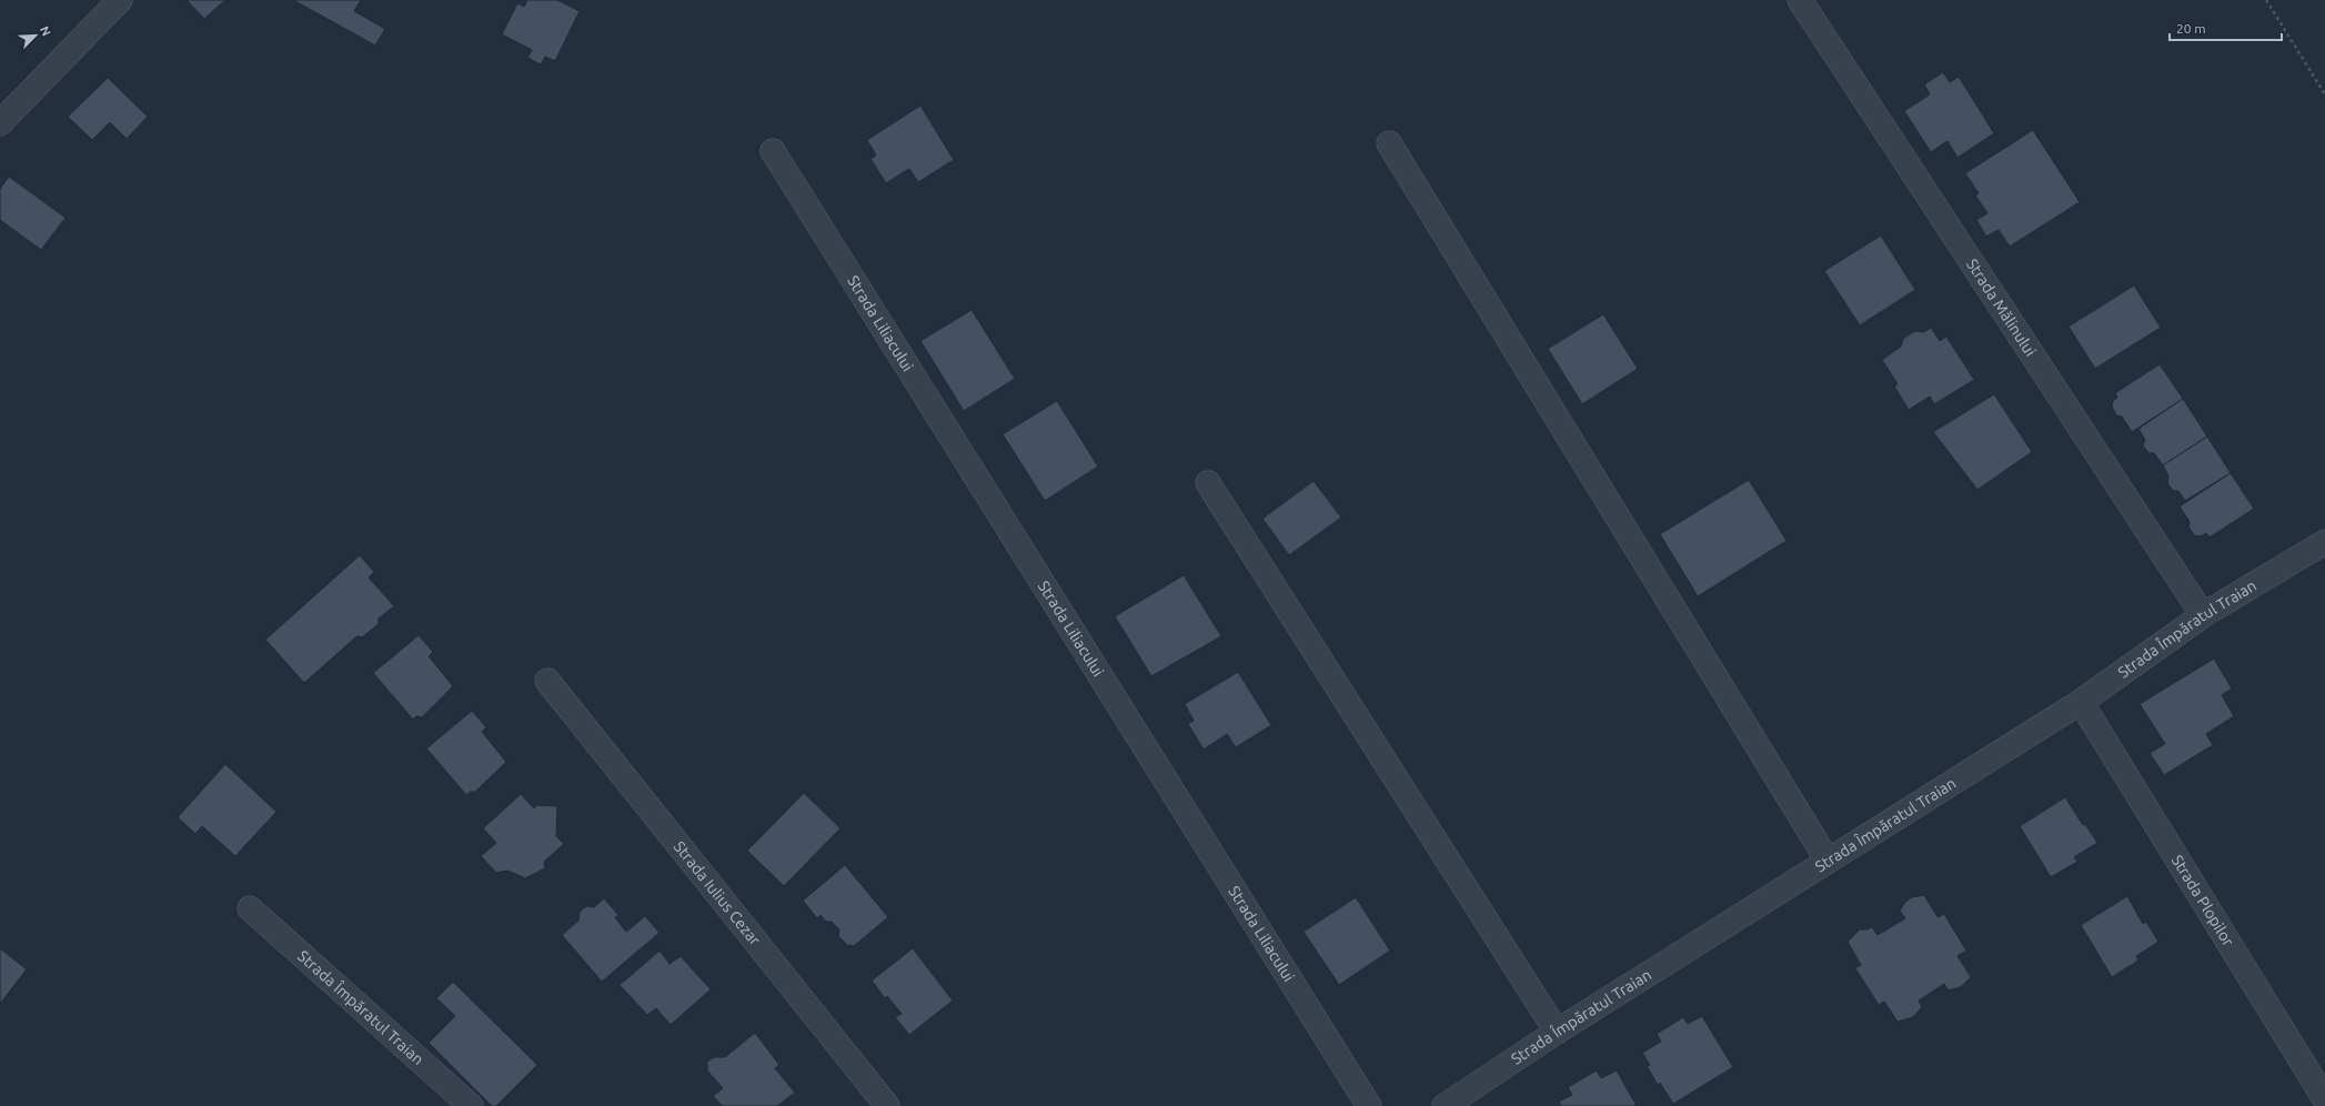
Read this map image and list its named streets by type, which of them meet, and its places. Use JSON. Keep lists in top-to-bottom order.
{
  "streets": {
    "street": [
      "Strada Mălinului",
      "Strada Liliacului",
      "Strada Împăratul Traian",
      "Strada Iulius Cezar",
      "Strada Plopilor"
    ]
  },
  "crossings": [
    ["Strada Mălinului", "Strada Împăratul Traian"],
    ["Strada Împăratul Traian", "Strada Plopilor"]
  ],
  "scale_bar": "20 m",
  "north": "top right"
}
